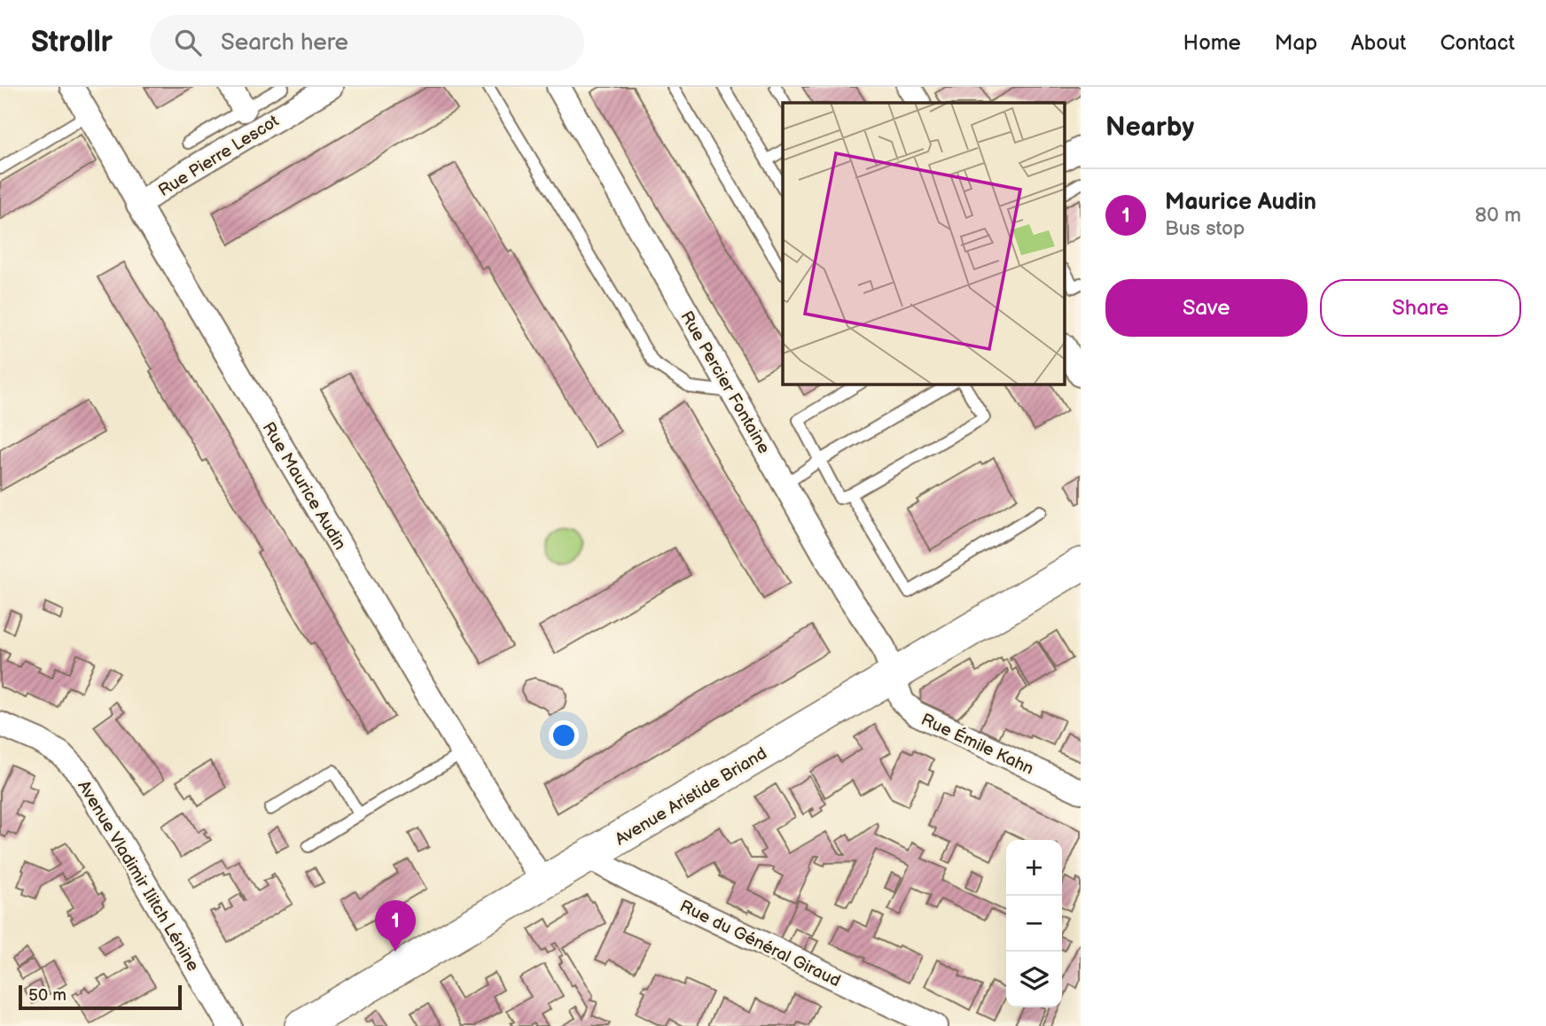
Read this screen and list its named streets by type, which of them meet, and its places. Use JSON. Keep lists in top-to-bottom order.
{
  "streets": {
    "street": [
      "Rue Pierre Lescot",
      "Rue Percier Fontaine",
      "Rue Maurice Audin",
      "Rue Émile Kahn",
      "Avenue Aristide Briand",
      "Avenue Vladimir Ilitch Lénine",
      "Rue du Général Giraud"
    ]
  },
  "crossings": [
    ["Rue Pierre Lescot", "Rue Maurice Audin"],
    ["Rue Percier Fontaine", "Rue Émile Kahn"],
    ["Rue Percier Fontaine", "Avenue Aristide Briand"],
    ["Rue Maurice Audin", "Avenue Aristide Briand"],
    ["Rue Émile Kahn", "Avenue Aristide Briand"],
    ["Avenue Aristide Briand", "Rue du Général Giraud"]
  ],
  "scale_bar": "50 m",
  "page": {
    "header": "Strollr",
    "search": "Search here",
    "nav": [
      "Home",
      "Map",
      "About",
      "Contact"
    ],
    "heading": "Nearby",
    "list": [
      {
        "mark": "1",
        "name": "Maurice Audin",
        "note": "Bus stop",
        "value": "80 m"
      }
    ],
    "buttons": ["Save", "Share"],
    "map_buttons": ["+", "−"],
    "pins": "1",
    "scale": "50 m"
  }
}
